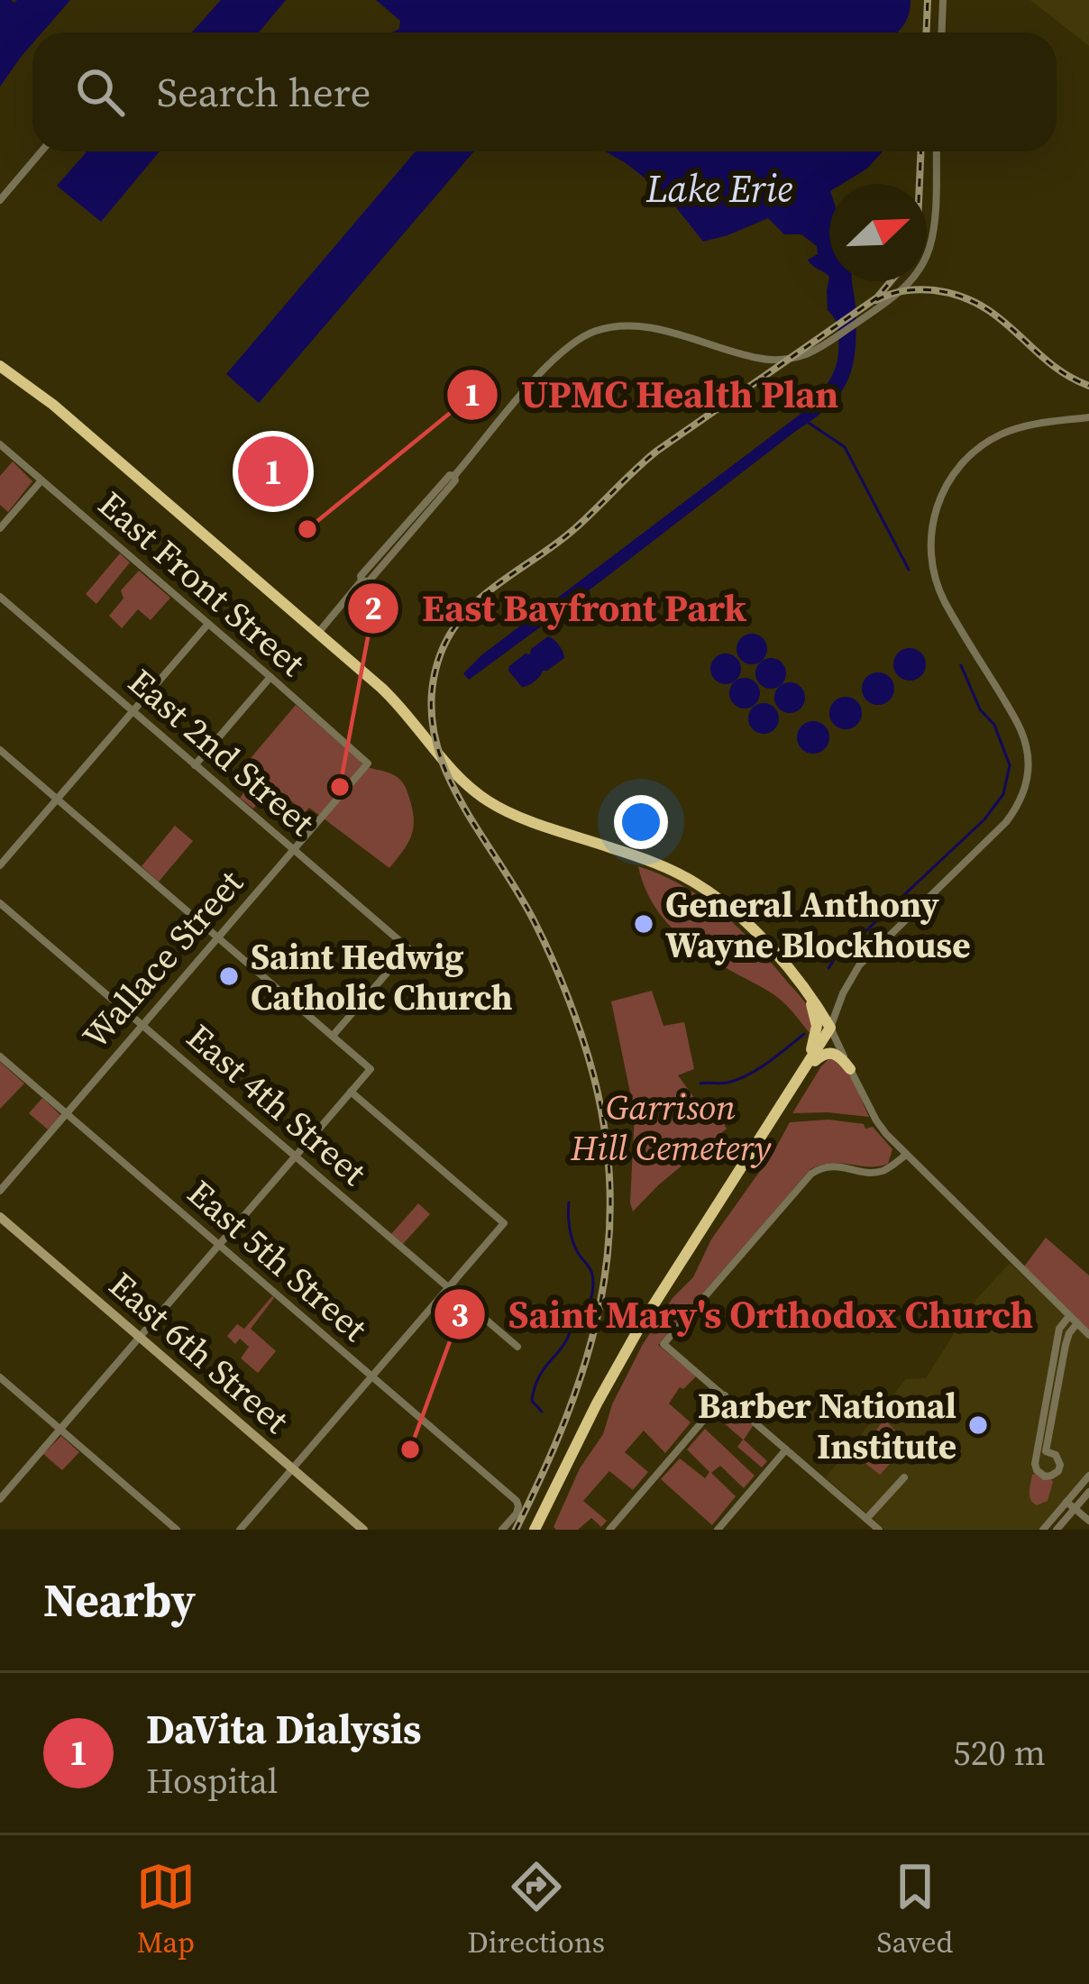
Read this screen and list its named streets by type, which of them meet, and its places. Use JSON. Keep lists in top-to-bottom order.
{
  "streets": {
    "main road": ["East 6th Street"],
    "street": [
      "East Front Street",
      "East 2nd Street",
      "Wallace Street",
      "East 4th Street",
      "East 5th Street"
    ]
  },
  "crossings": [
    ["East Front Street", "Wallace Street"],
    ["East 2nd Street", "Wallace Street"],
    ["Wallace Street", "East 4th Street"],
    ["Wallace Street", "East 5th Street"]
  ],
  "water": ["Lake Erie"],
  "parks": ["Garrison Hill Cemetery"],
  "places": [
    "UPMC Health Plan",
    "East Bayfront Park",
    "General Anthony Wayne Blockhouse",
    "Saint Hedwig Catholic Church",
    "Barber National Institute",
    "Saint Mary's Orthodox Church"
  ],
  "north": "top right",
  "page": {
    "search": "Search here",
    "pins": "1",
    "heading": "Nearby",
    "list": [
      {
        "mark": "1",
        "name": "DaVita Dialysis",
        "note": "Hospital",
        "value": "520 m"
      }
    ],
    "nav": ["Map", "Directions", "Saved"]
  }
}
